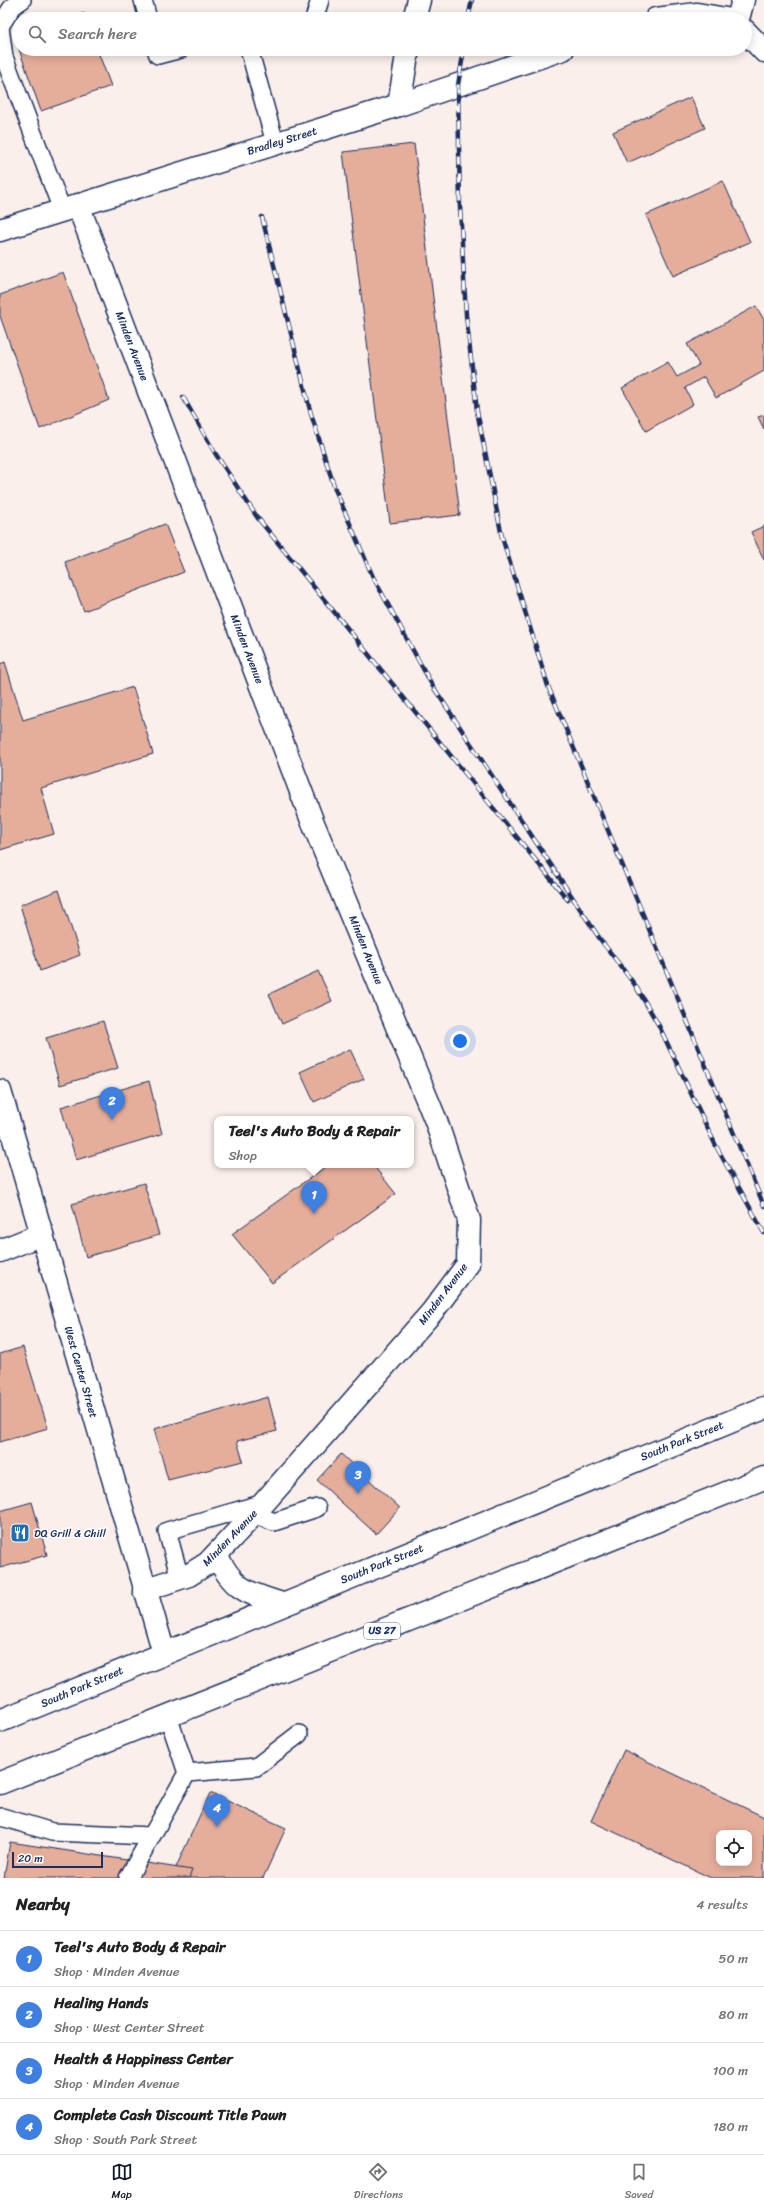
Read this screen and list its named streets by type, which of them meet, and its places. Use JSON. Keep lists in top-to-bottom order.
{
  "streets": {
    "street": [
      "Bradley Street",
      "Minden Avenue",
      "West Center Street",
      "South Park Street",
      "US 27"
    ]
  },
  "crossings": [
    ["Bradley Street", "Minden Avenue"],
    ["Minden Avenue", "West Center Street"],
    ["West Center Street", "South Park Street"]
  ],
  "places": {
    "restaurant": ["DQ Grill & Chill"]
  },
  "scale_bar": "20 m",
  "page": {
    "search": "Search here",
    "pins": [
      "2",
      "1",
      "3",
      "4"
    ],
    "popup": ["Teel's Auto Body & Repair", "Shop"],
    "scale": "20 m",
    "heading": ["Nearby", "4 results"],
    "list": [
      {
        "mark": "1",
        "name": "Teel's Auto Body & Repair",
        "note": "Shop · Minden Avenue",
        "value": "50 m"
      },
      {
        "mark": "2",
        "name": "Healing Hands",
        "note": "Shop · West Center Street",
        "value": "80 m"
      },
      {
        "mark": "3",
        "name": "Health & Happiness Center",
        "note": "Shop · Minden Avenue",
        "value": "100 m"
      },
      {
        "mark": "4",
        "name": "Complete Cash Discount Title Pawn",
        "note": "Shop · South Park Street",
        "value": "180 m"
      }
    ],
    "nav": ["Map", "Directions", "Saved"]
  }
}
